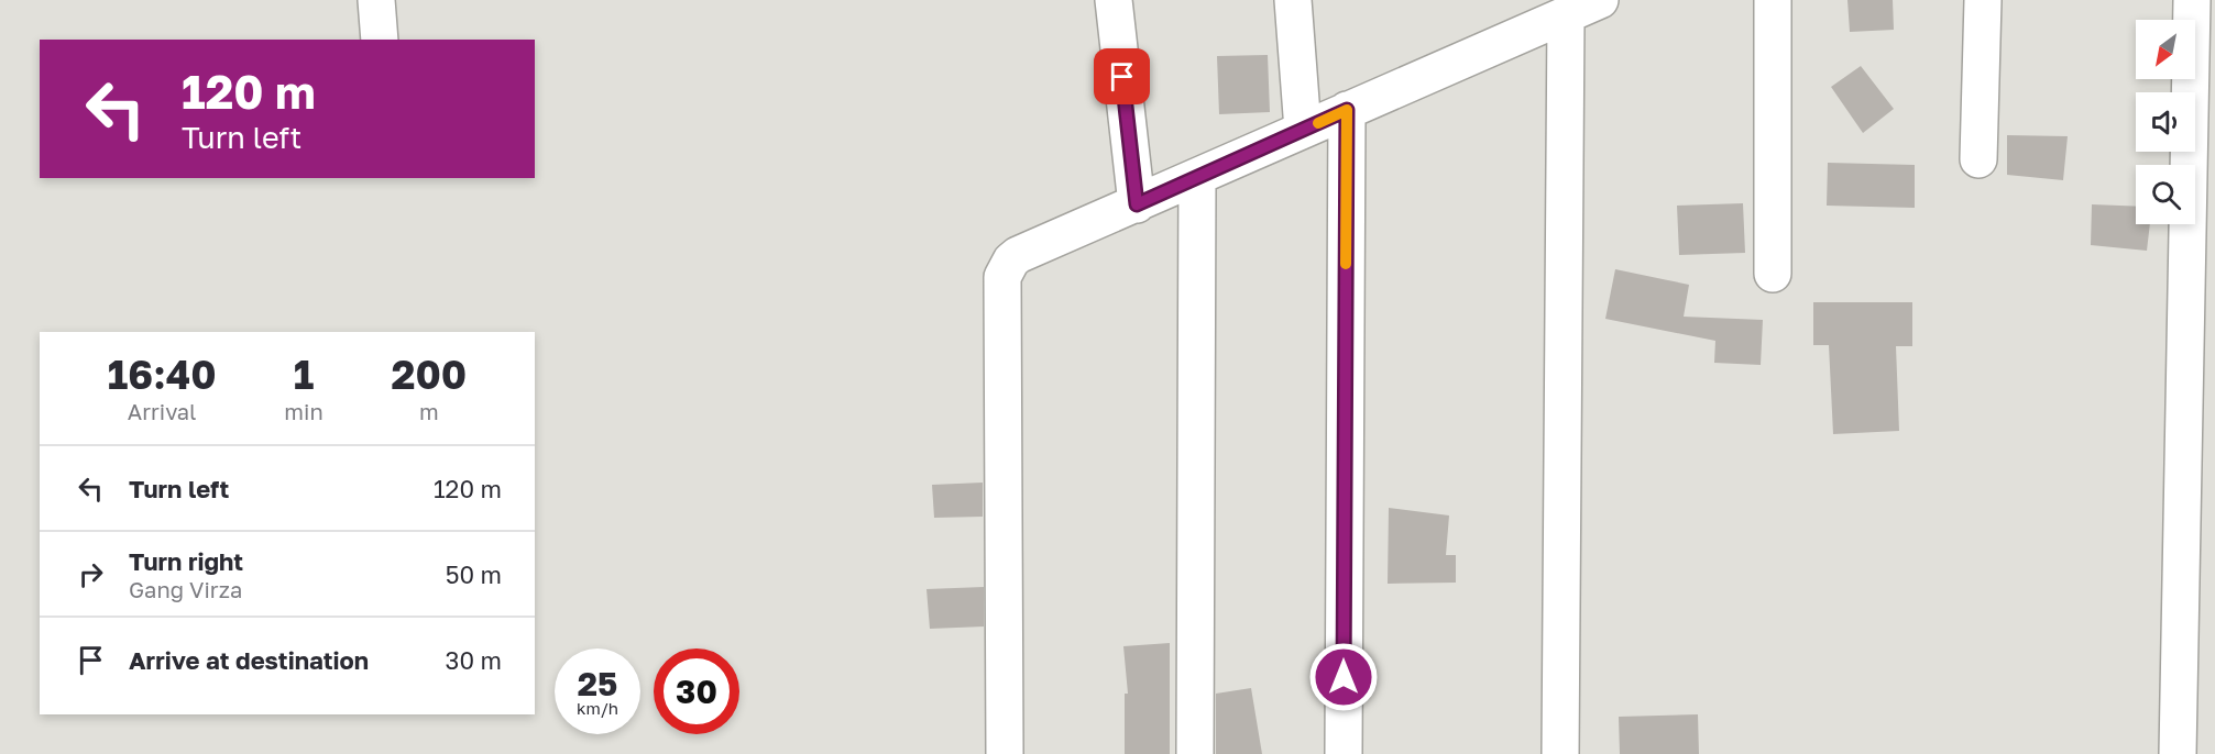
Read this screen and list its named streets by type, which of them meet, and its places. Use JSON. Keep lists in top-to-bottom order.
{
  "north": "bottom left",
  "page": {
    "turn": ["120 m", "Turn left"],
    "eta": [
      "16:40",
      "Arrival",
      "1",
      "min",
      "200",
      "m"
    ],
    "list": [
      {
        "name": "Turn left",
        "value": "120 m"
      },
      {
        "name": "Turn right",
        "note": "Gang Virza",
        "value": "50 m"
      },
      {
        "name": "Arrive at destination",
        "value": "30 m"
      }
    ],
    "speed": "25 km/h",
    "limit": "30"
  }
}
